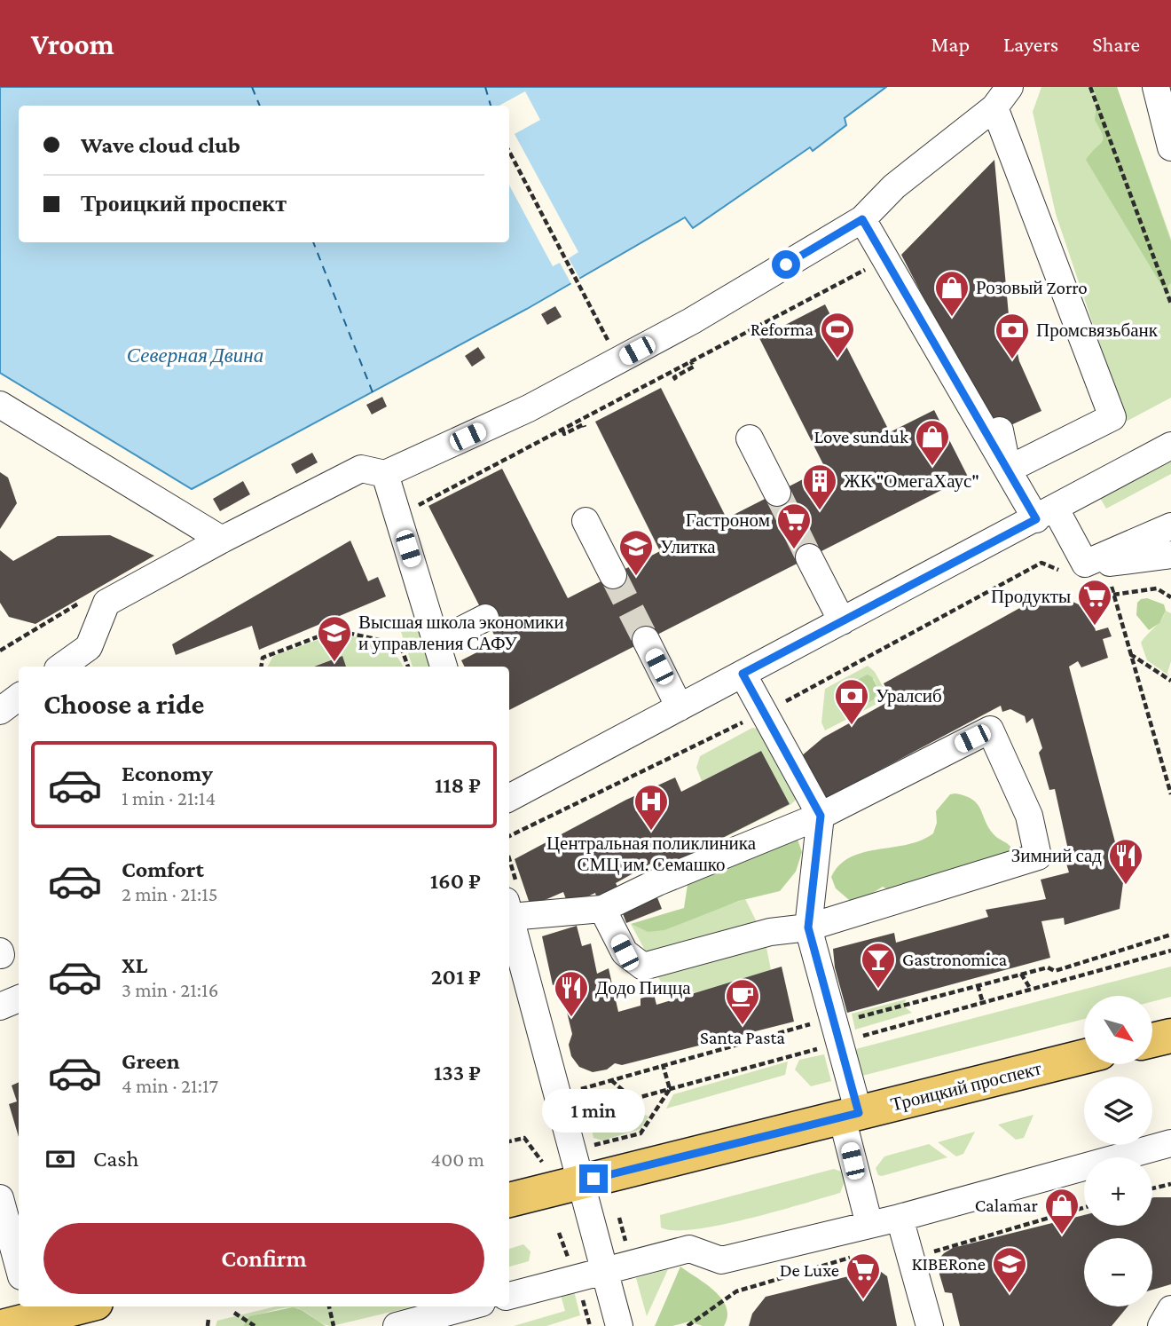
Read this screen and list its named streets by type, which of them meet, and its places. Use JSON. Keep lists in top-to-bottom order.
{
  "streets": {
    "main road": ["Троицкий проспект"]
  },
  "water": ["Северная Двина"],
  "places": {
    "shop": ["Розовый Zorro", "Love sunduk", "Calamar"],
    "sports": ["Reforma"],
    "bank": ["Промсвязьбанк", "Уралсиб"],
    "building": ["ЖК \"ОмегаХаус\""],
    "supermarket": ["Гастроном", "Продукты", "De Luxe"],
    "school or university": ["Улитка", "Высшая школа экономики и управления САФУ", "KIBERone"],
    "hospital": ["Центральная поликлиника СМЦ им. Семашко"],
    "restaurant": ["Зимний сад", "Додо Пицца"],
    "bar": ["Gastronomica"],
    "cafe": ["Santa Pasta"]
  },
  "north": "bottom right",
  "page": {
    "header": "Vroom",
    "nav": ["Map", "Layers", "Share"],
    "banner": ["Wave cloud club", "Троицкий проспект"],
    "heading": "Choose a ride",
    "list": [
      {
        "name": "Economy",
        "note": "1 min · 21:14",
        "value": "118 ₽"
      },
      {
        "name": "Comfort",
        "note": "2 min · 21:15",
        "value": "160 ₽"
      },
      {
        "name": "XL",
        "note": "3 min · 21:16",
        "value": "201 ₽"
      },
      {
        "name": "Green",
        "note": "4 min · 21:17",
        "value": "133 ₽"
      }
    ],
    "map_buttons": ["+", "−"],
    "bubble": "1 min",
    "pay": ["Cash", "400 m"],
    "buttons": "Confirm"
  }
}
